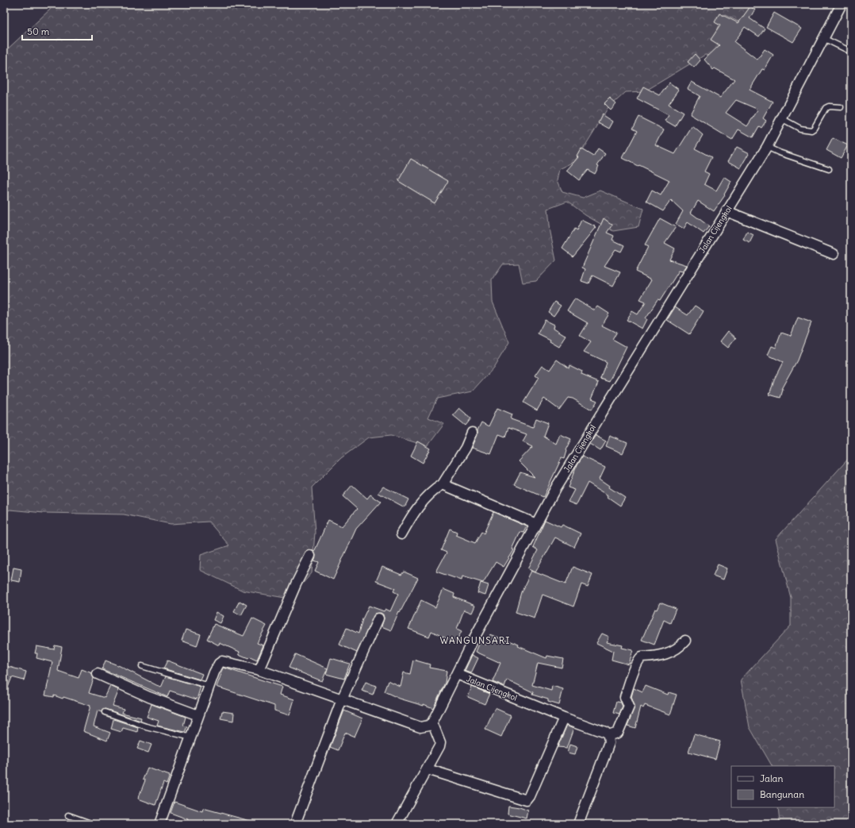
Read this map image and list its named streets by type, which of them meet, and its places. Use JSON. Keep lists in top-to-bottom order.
{
  "streets": {
    "street": ["Jalan Cijengkol"]
  },
  "districts": ["WANGUNSARI"],
  "legend": ["Jalan", "Bangunan"],
  "scale_bar": "50 m"
}
